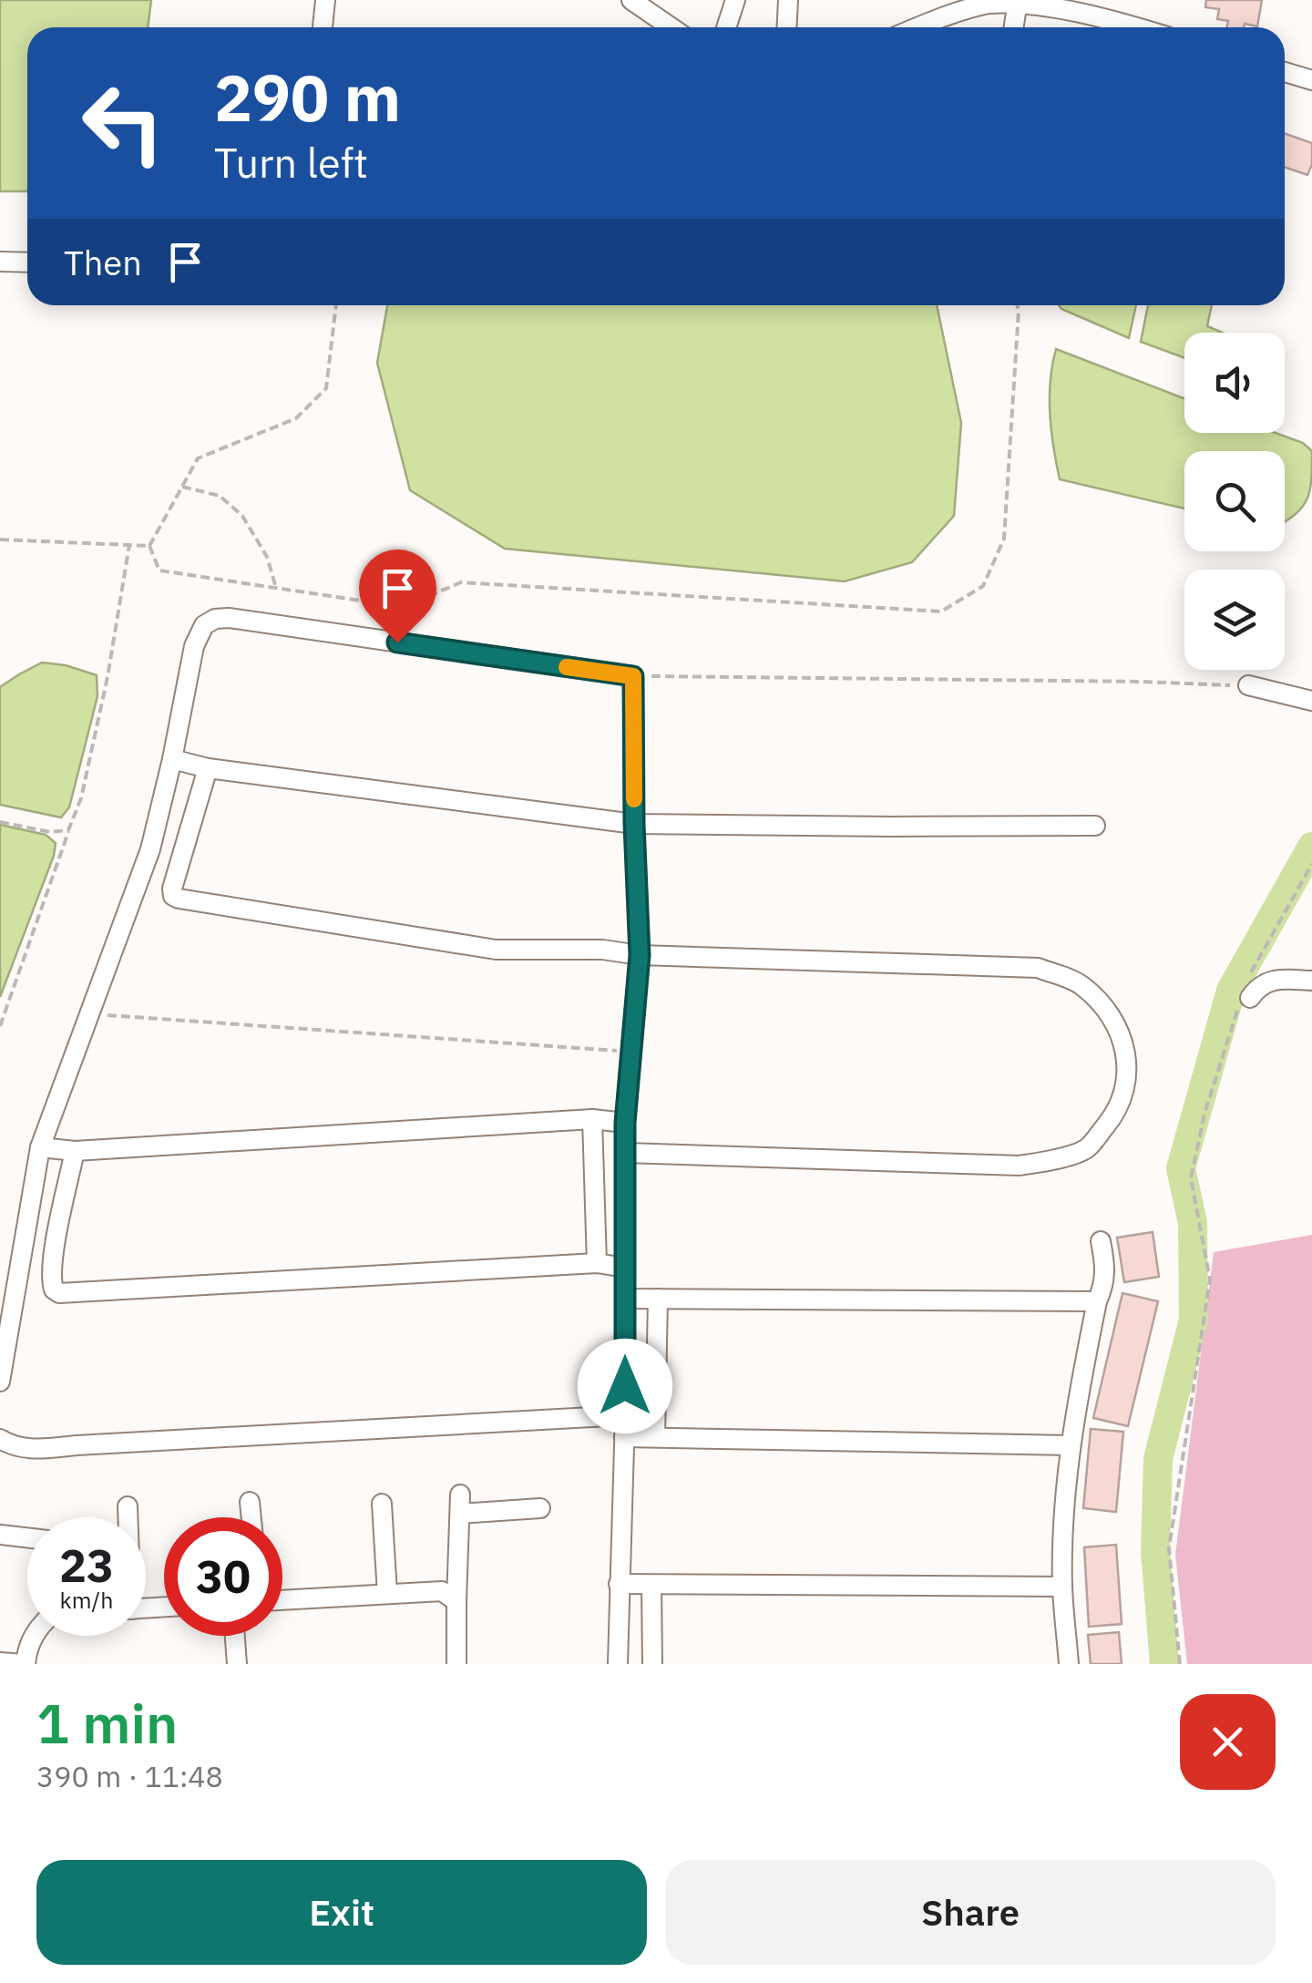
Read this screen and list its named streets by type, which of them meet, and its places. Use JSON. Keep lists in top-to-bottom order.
{
  "page": {
    "turn": ["290 m", "Turn left"],
    "then": "Then",
    "speed": "23 km/h",
    "limit": "30",
    "heading": ["1 min", "390 m · 11:48"],
    "buttons": ["Exit", "Share"]
  }
}
